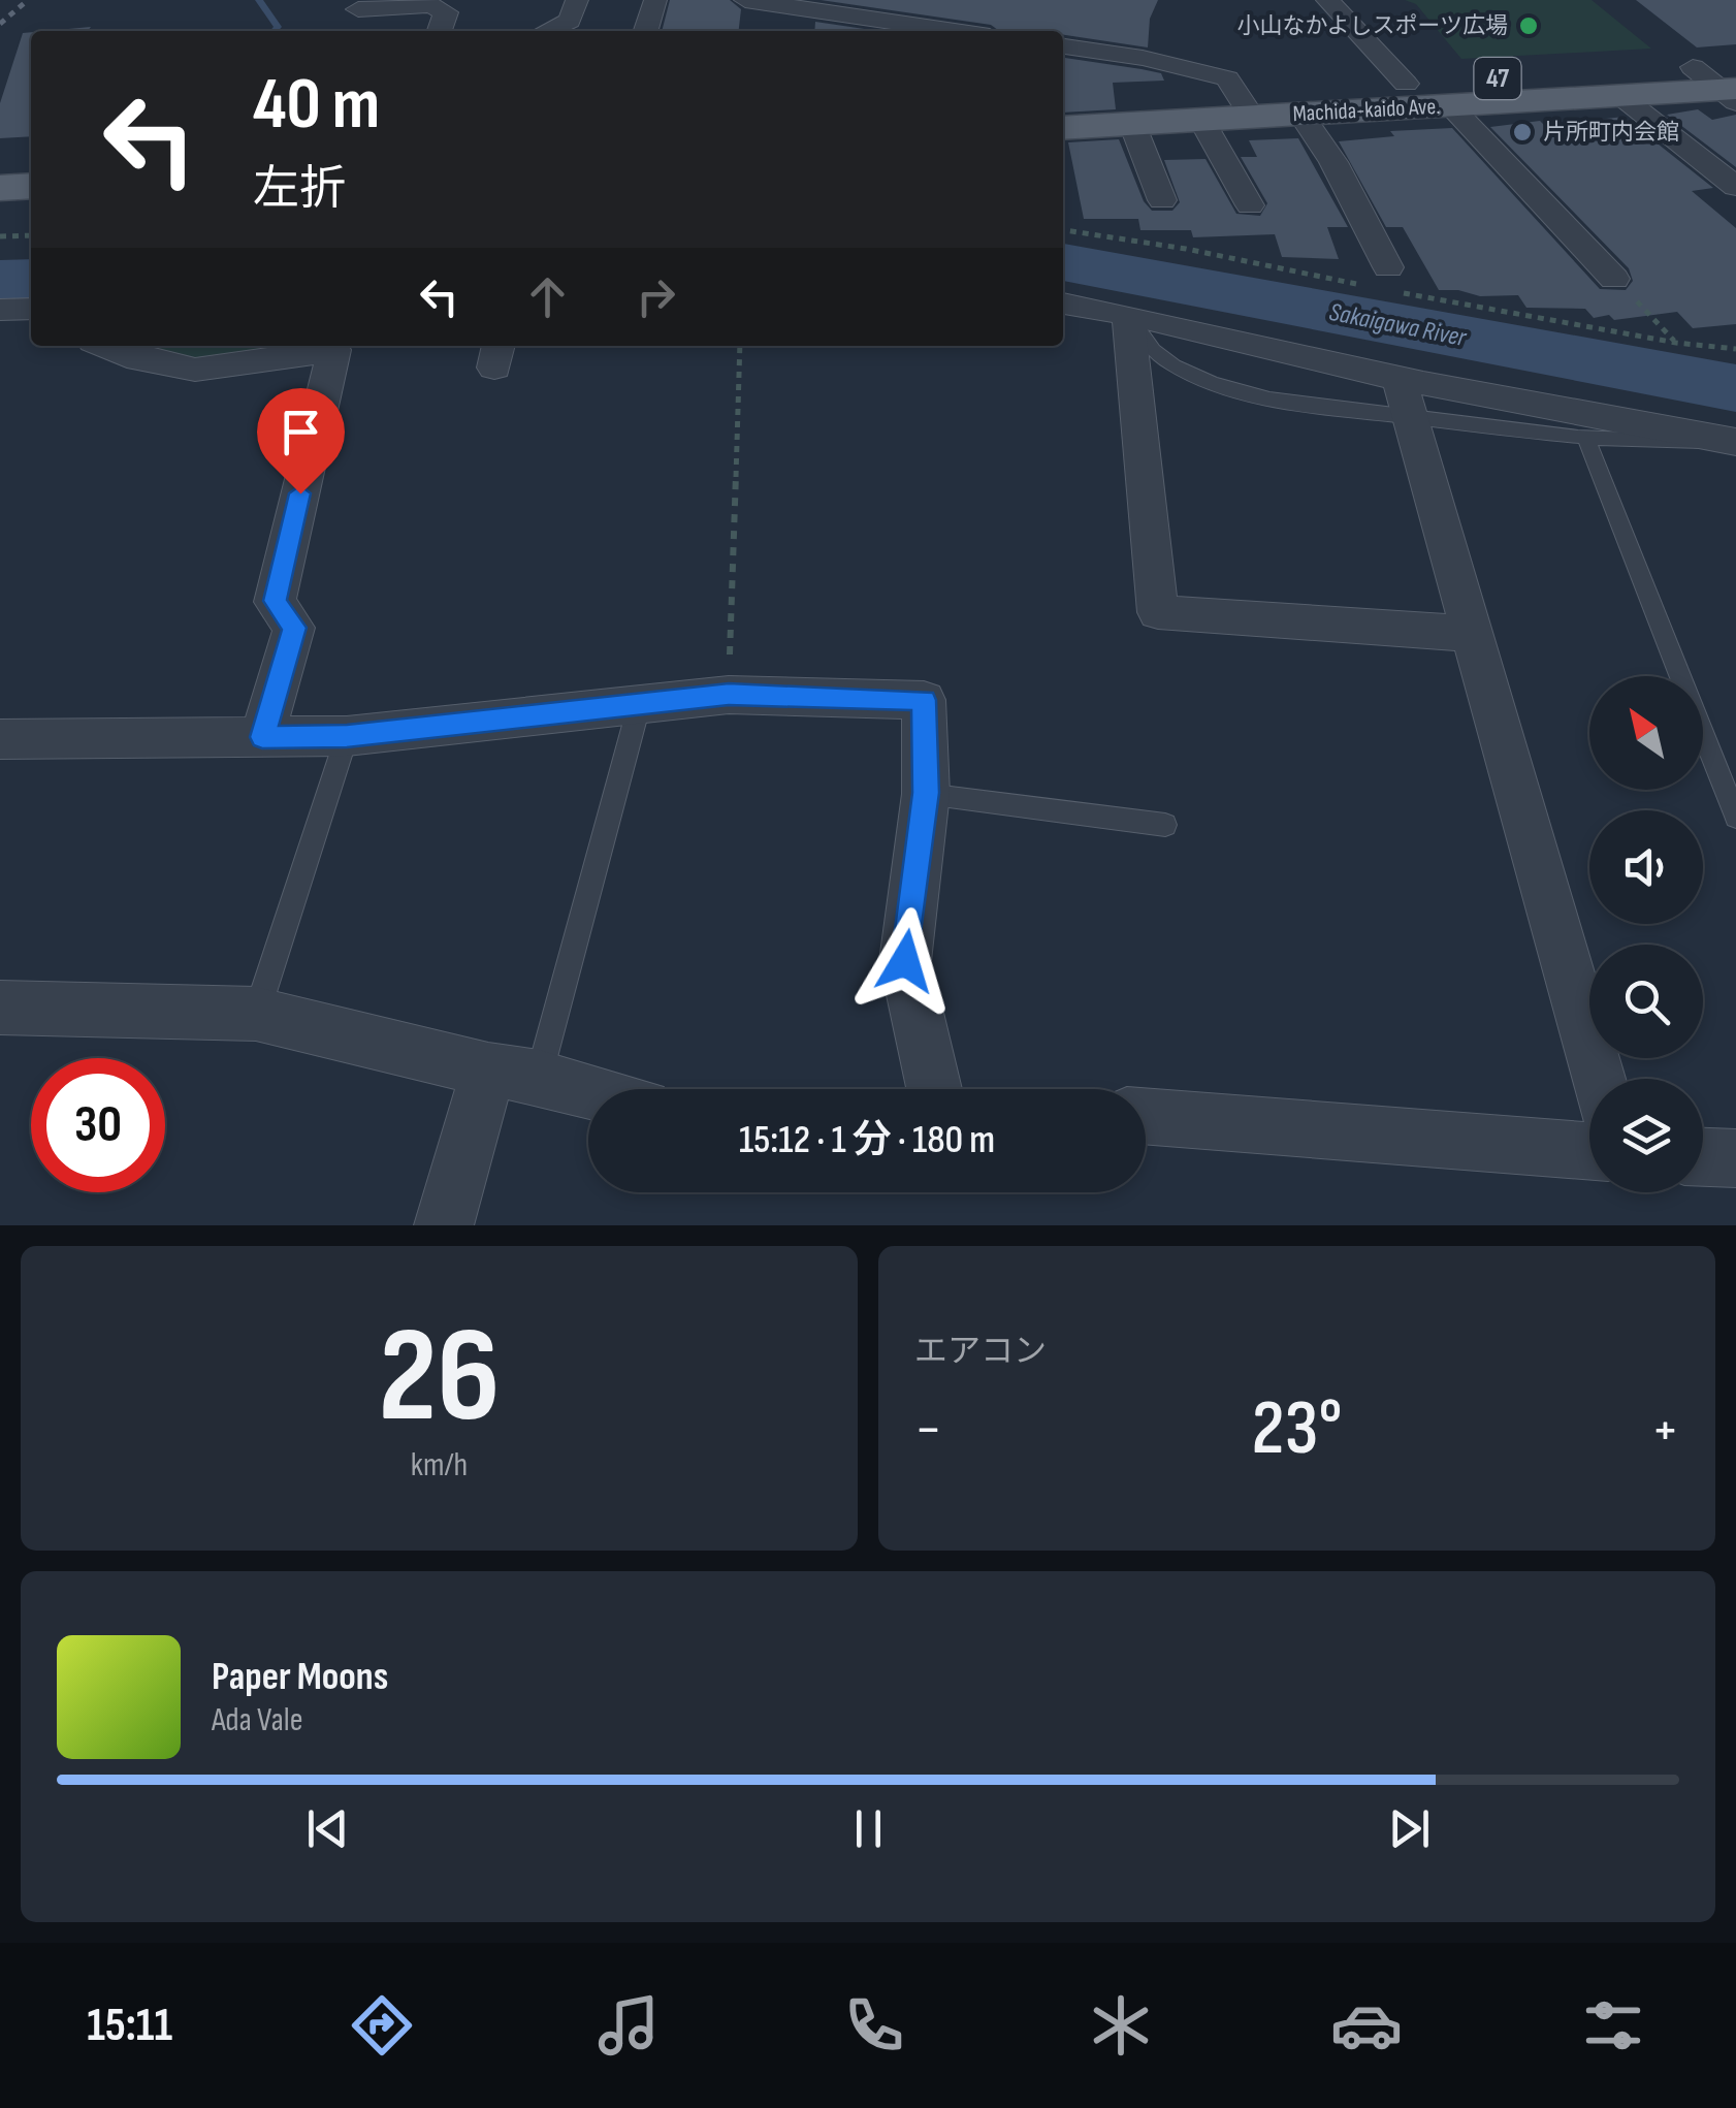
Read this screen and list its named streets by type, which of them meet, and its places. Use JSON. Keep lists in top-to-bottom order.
{
  "streets": {
    "main road": ["47", "Machida-kaido Ave."]
  },
  "water": ["Sakaigawa River"],
  "places": ["小山なかよしスポーツ広場", "片所町内会館"],
  "north": "top left",
  "page": {
    "turn": ["40 m", "左折"],
    "limit": "30",
    "trip": "15:12 · 1 分 · 180 m",
    "tile": [
      ["26", "km/h"],
      "エアコン"
    ],
    "heat": ["−", "23°", "+"],
    "song": ["Paper Moons", "Ada Vale"],
    "tabs": "15:11"
  }
}
